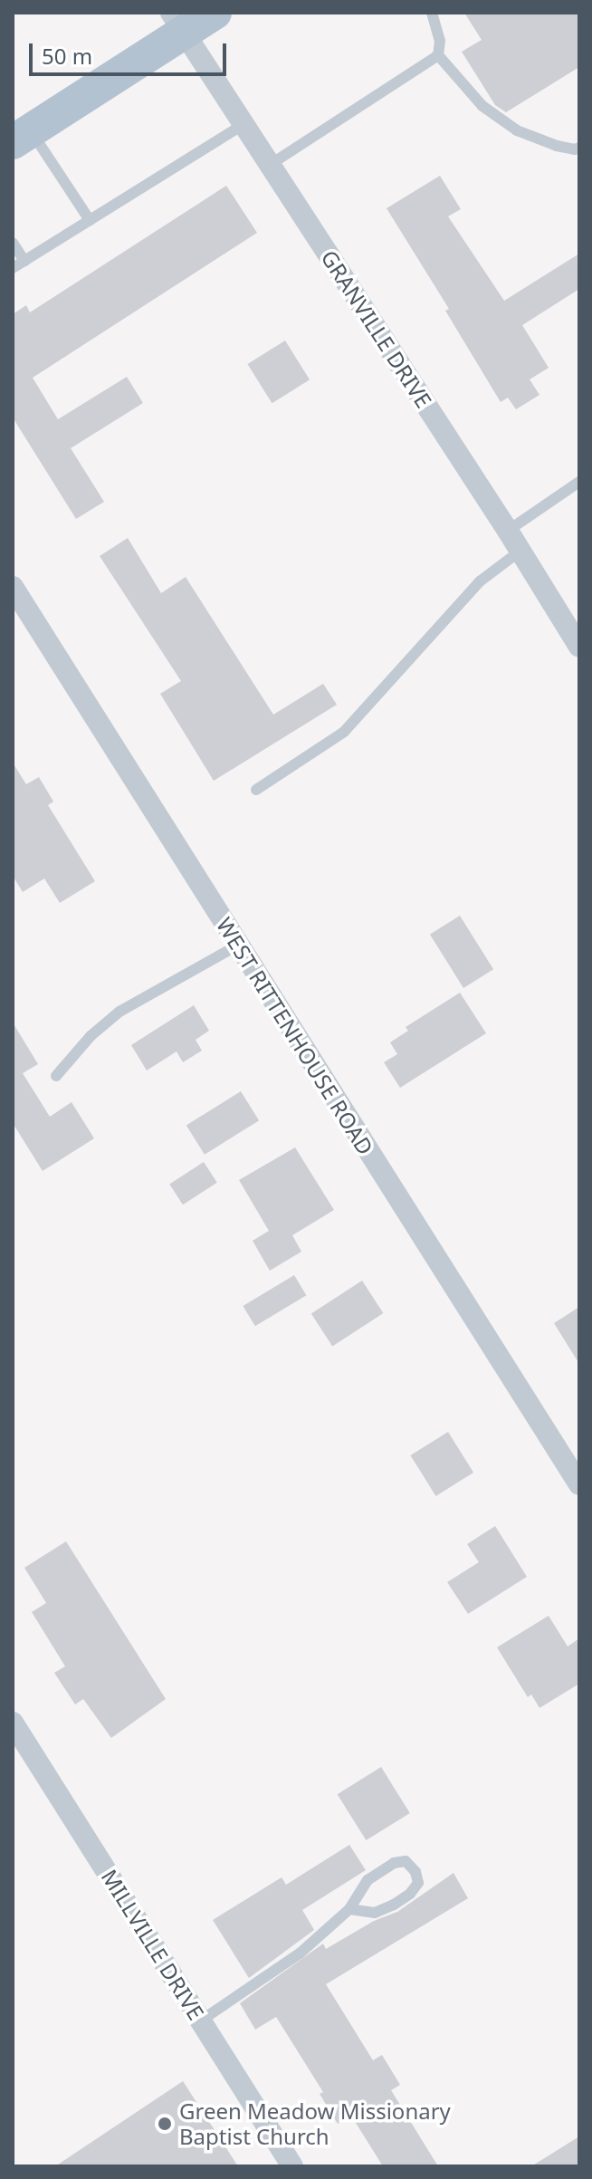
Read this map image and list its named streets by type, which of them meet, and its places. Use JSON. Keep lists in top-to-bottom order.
{
  "streets": {
    "street": ["GRANVILLE DRIVE", "WEST RITTENHOUSE ROAD", "MILLVILLE DRIVE"]
  },
  "places": ["Green Meadow Missionary Baptist Church"],
  "scale_bar": "50 m"
}
